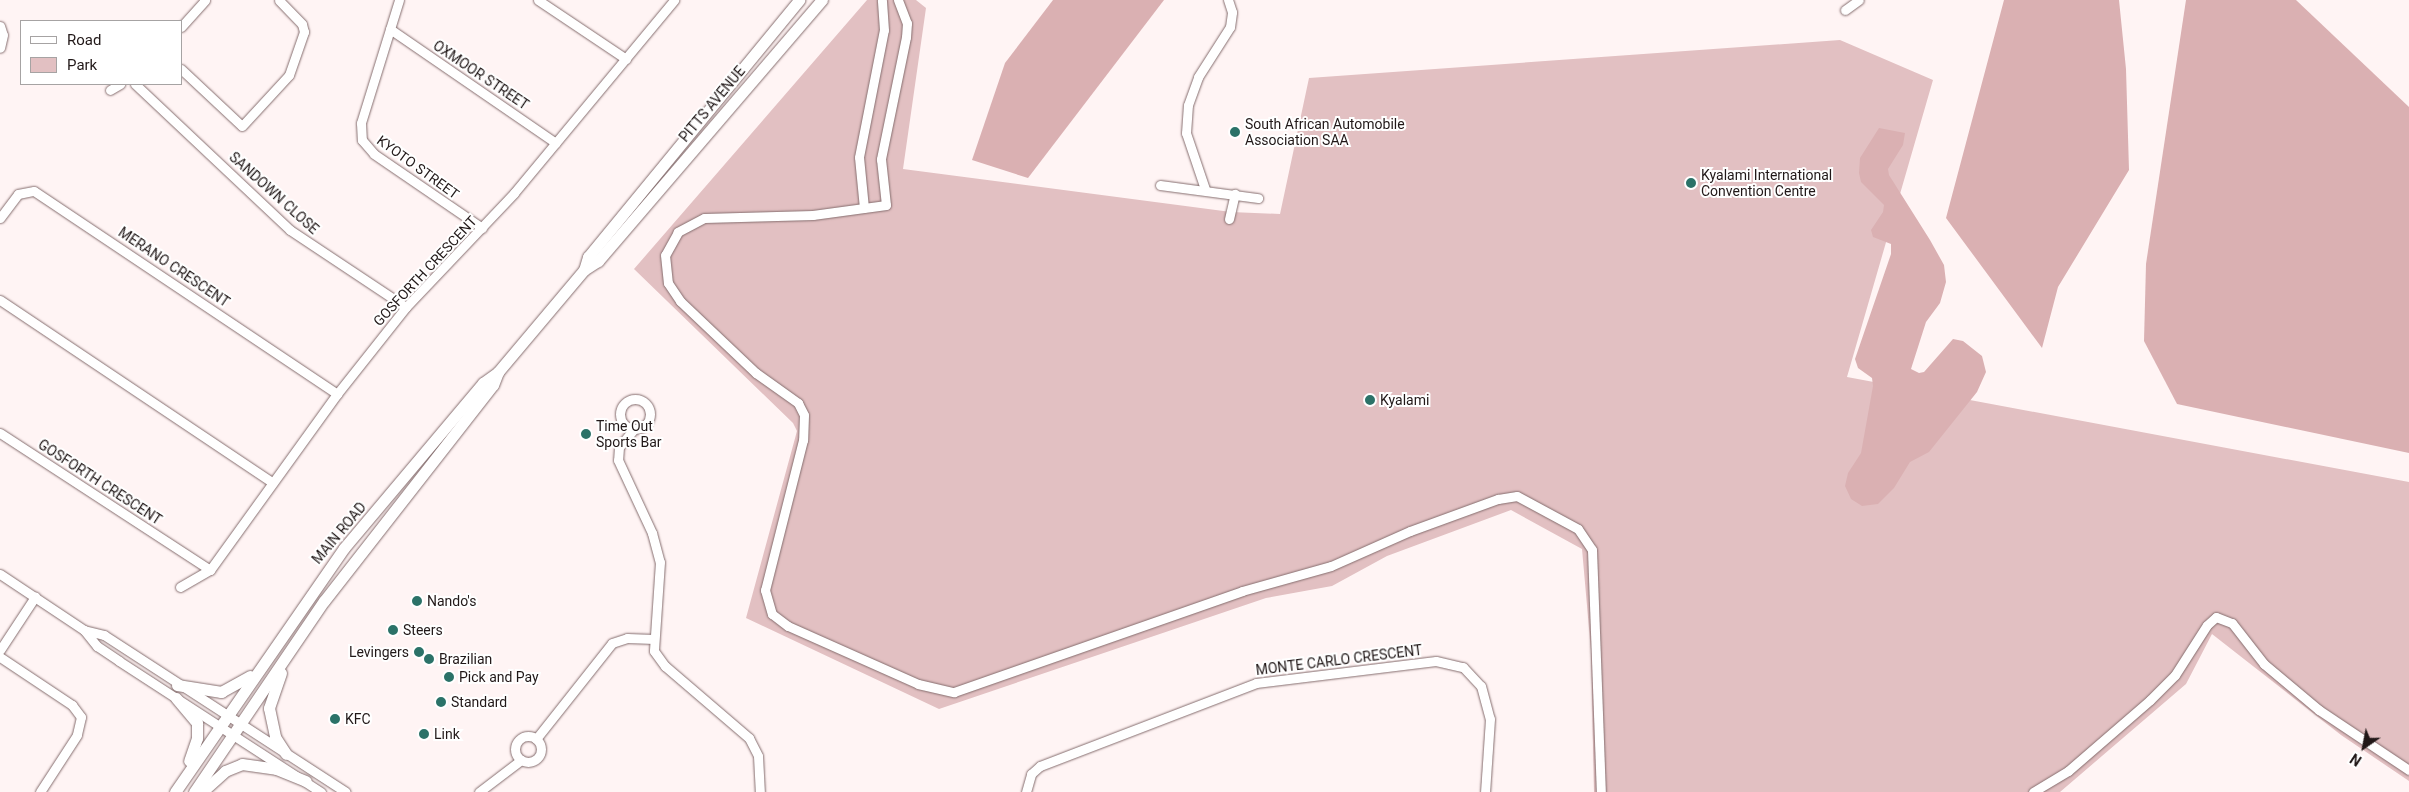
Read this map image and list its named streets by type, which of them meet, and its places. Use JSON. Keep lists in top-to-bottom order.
{
  "streets": {
    "main road": ["PITTS AVENUE", "MAIN ROAD"],
    "street": [
      "OXMOOR STREET",
      "KYOTO STREET",
      "SANDOWN CLOSE",
      "MERANO CRESCENT",
      "GOSFORTH CRESCENT",
      "MONTE CARLO CRESCENT"
    ]
  },
  "crossings": [
    ["OXMOOR STREET", "KYOTO STREET"],
    ["OXMOOR STREET", "GOSFORTH CRESCENT"],
    ["PITTS AVENUE", "MAIN ROAD"],
    ["KYOTO STREET", "GOSFORTH CRESCENT"],
    ["SANDOWN CLOSE", "GOSFORTH CRESCENT"],
    ["MERANO CRESCENT", "GOSFORTH CRESCENT"]
  ],
  "places": [
    "South African Automobile Association SAA",
    "Kyalami International Convention Centre",
    "Kyalami",
    "Time Out Sports Bar",
    "Nando's",
    "Steers",
    "Levingers",
    "Brazilian",
    "Pick and Pay",
    "Standard",
    "KFC",
    "Link"
  ],
  "legend": ["Road", "Park"],
  "north": "bottom left"
}
